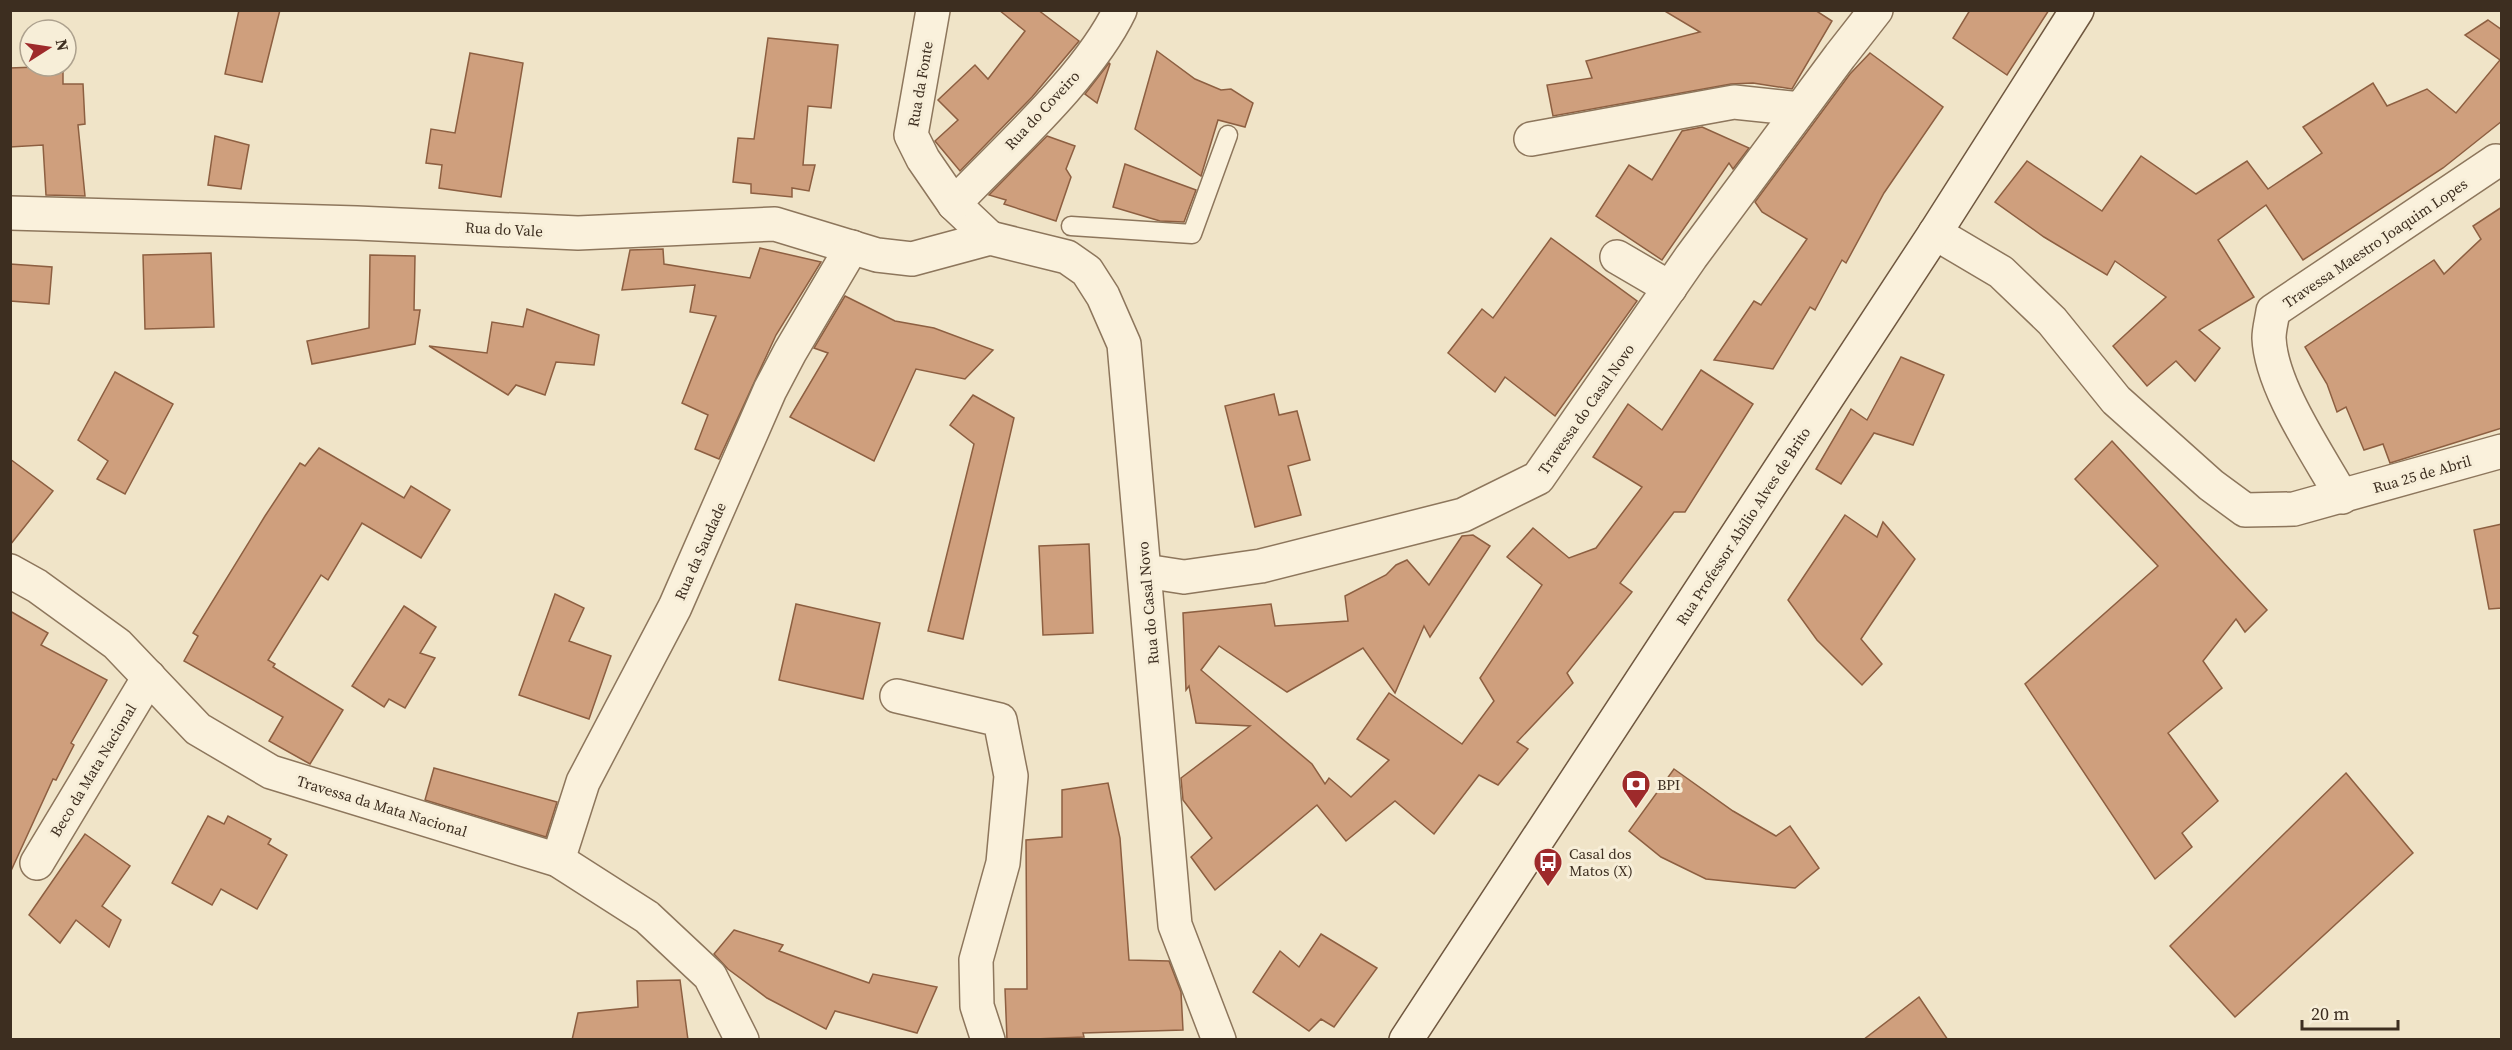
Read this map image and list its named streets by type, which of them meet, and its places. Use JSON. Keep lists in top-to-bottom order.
{
  "streets": {
    "street": [
      "Rua da Fonte",
      "Rua do Coveiro",
      "Rua do Vale",
      "Travessa Maestro Joaquim Lopes",
      "Travessa do Casal Novo",
      "Rua 25 de Abril",
      "Rua Professor Abílio Alves de Brito",
      "Rua da Saudade",
      "Rua do Casal Novo",
      "Beco da Mata Nacional",
      "Travessa da Mata Nacional"
    ]
  },
  "crossings": [
    ["Rua da Fonte", "Rua do Coveiro"],
    ["Rua da Fonte", "Rua do Vale"],
    ["Rua da Fonte", "Rua do Casal Novo"],
    ["Rua do Vale", "Rua da Saudade"],
    ["Rua do Vale", "Rua do Casal Novo"],
    ["Travessa Maestro Joaquim Lopes", "Rua 25 de Abril"],
    ["Travessa do Casal Novo", "Rua do Casal Novo"],
    ["Rua 25 de Abril", "Rua Professor Abílio Alves de Brito"],
    ["Rua da Saudade", "Travessa da Mata Nacional"],
    ["Beco da Mata Nacional", "Travessa da Mata Nacional"]
  ],
  "places": {
    "bank": ["BPI"],
    "bus stop": ["Casal dos Matos (X)"]
  },
  "scale_bar": "20 m",
  "north": "right"
}
